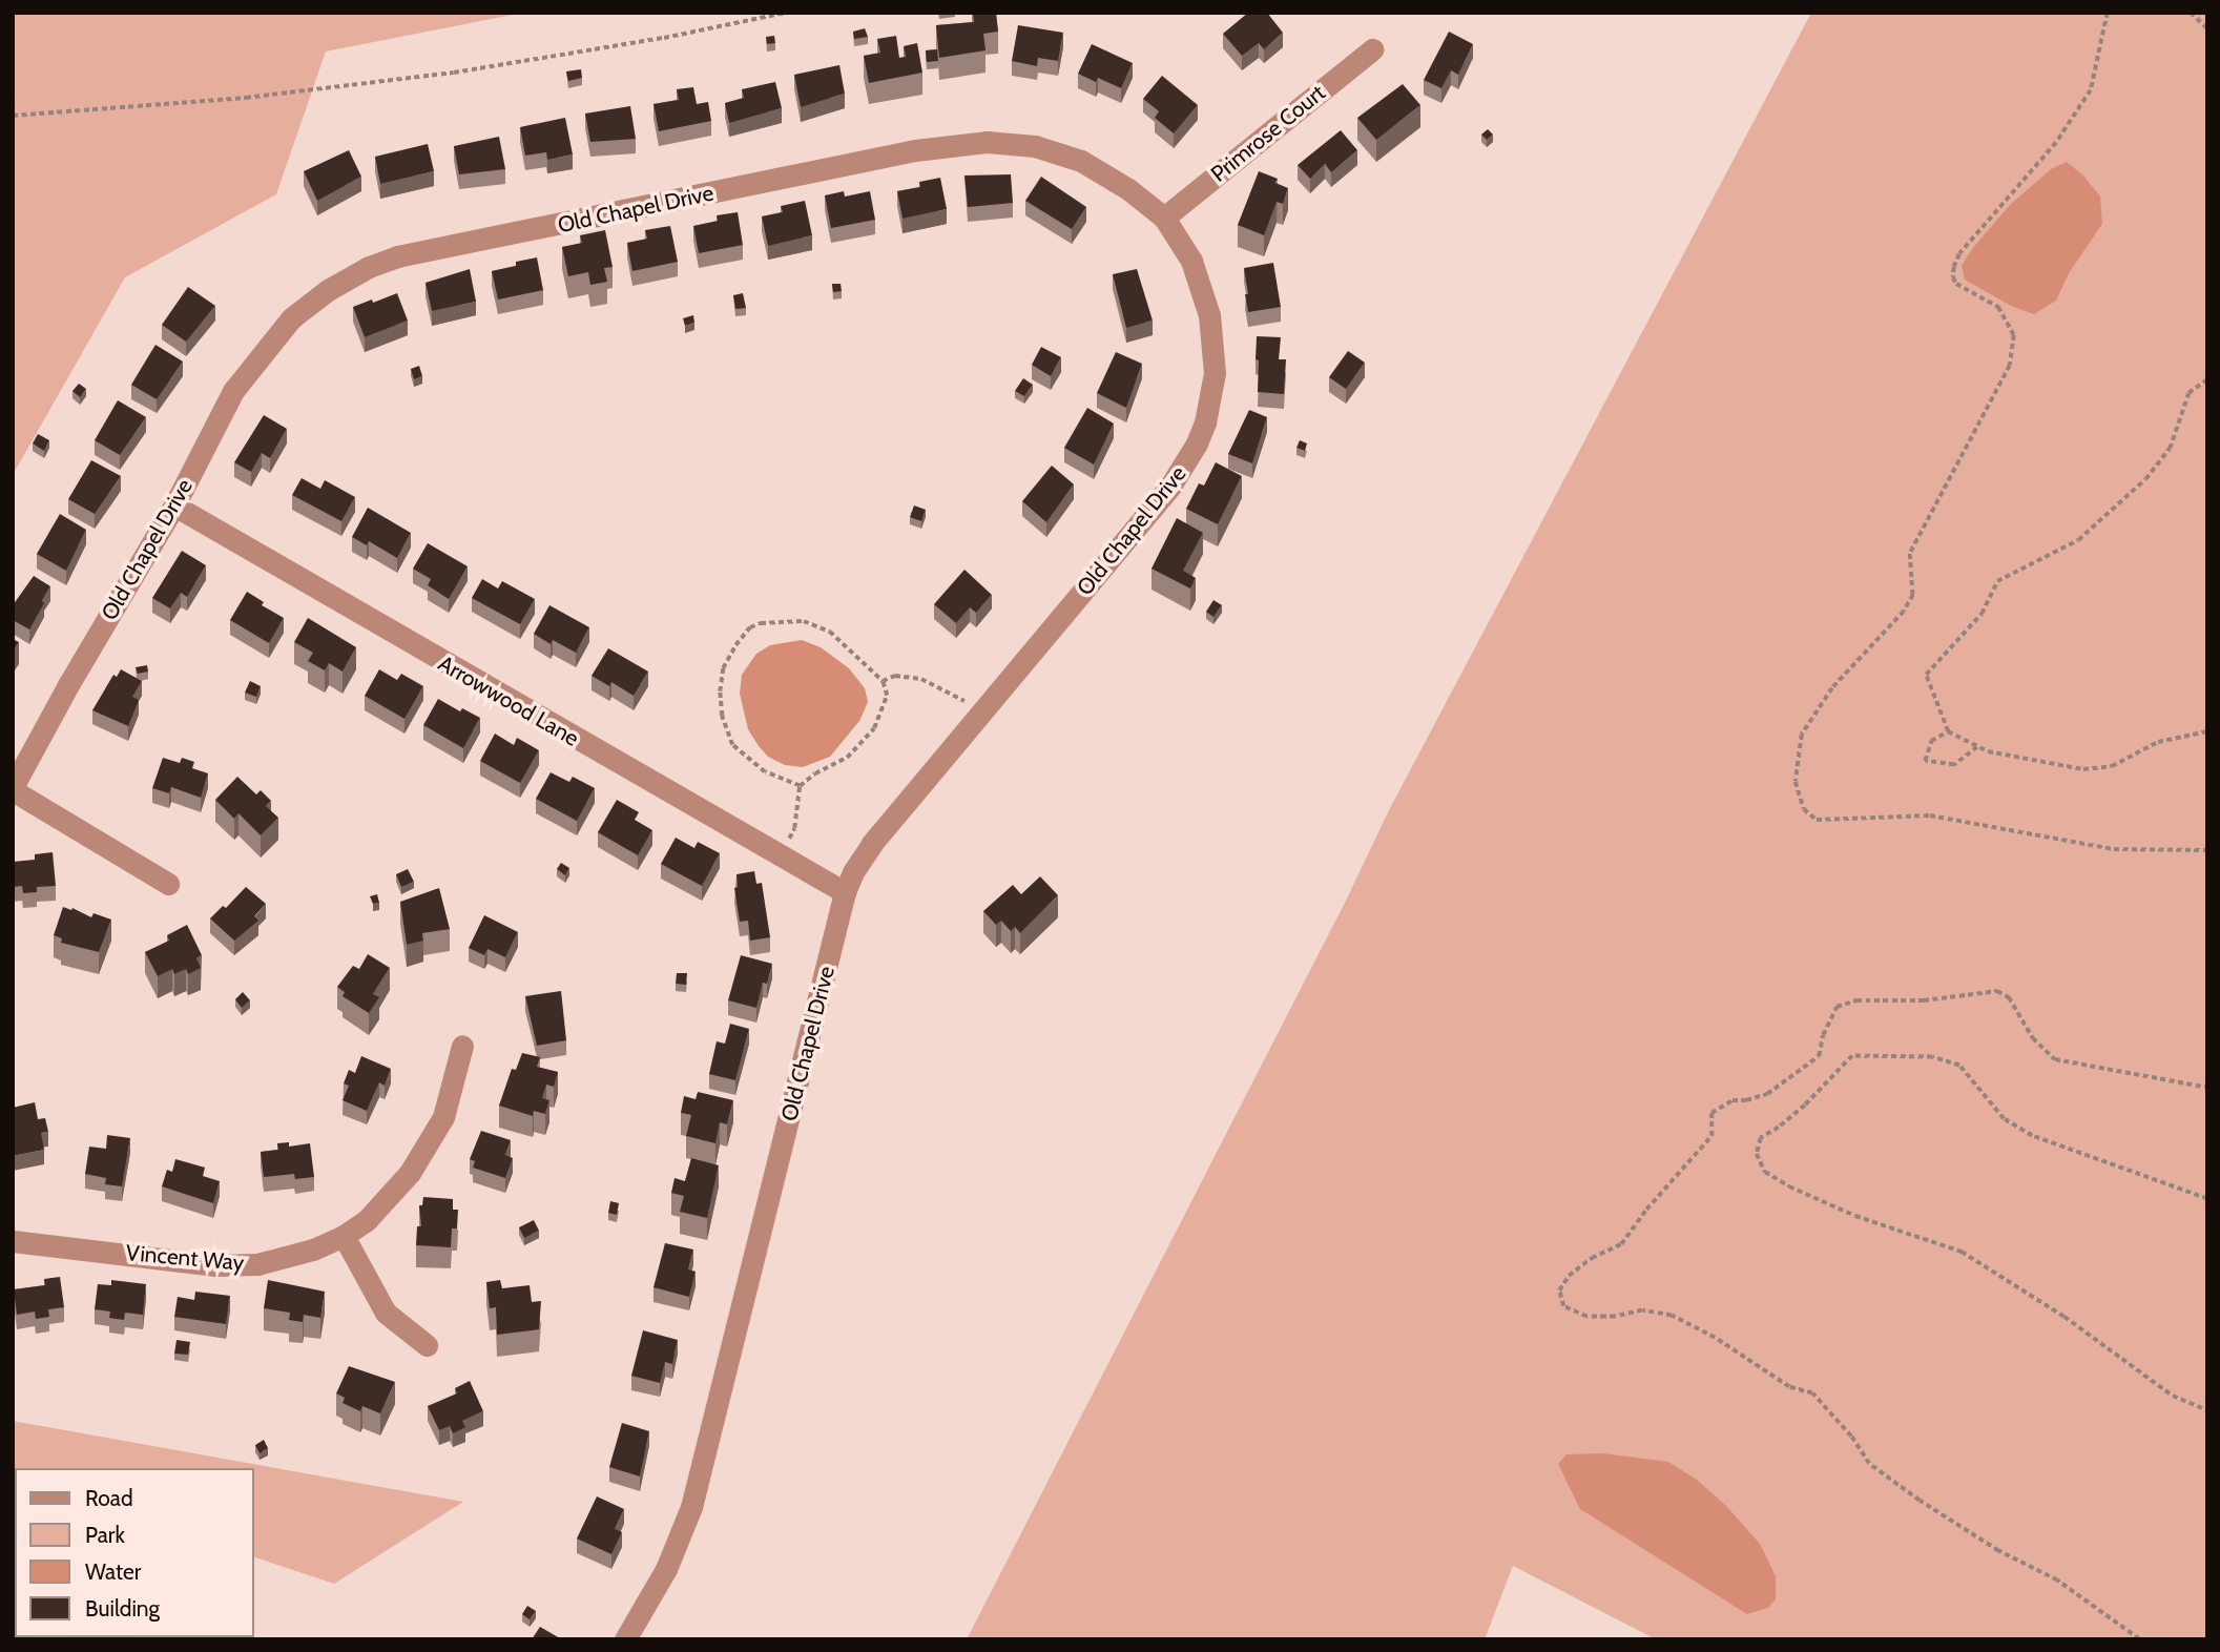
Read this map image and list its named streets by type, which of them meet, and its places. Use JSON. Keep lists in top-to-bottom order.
{
  "streets": {
    "street": [
      "Primrose Court",
      "Old Chapel Drive",
      "Arrowwood Lane",
      "Vincent Way"
    ]
  },
  "crossings": [
    ["Primrose Court", "Old Chapel Drive"],
    ["Old Chapel Drive", "Arrowwood Lane"]
  ],
  "legend": [
    "Road",
    "Park",
    "Water",
    "Building"
  ]
}
